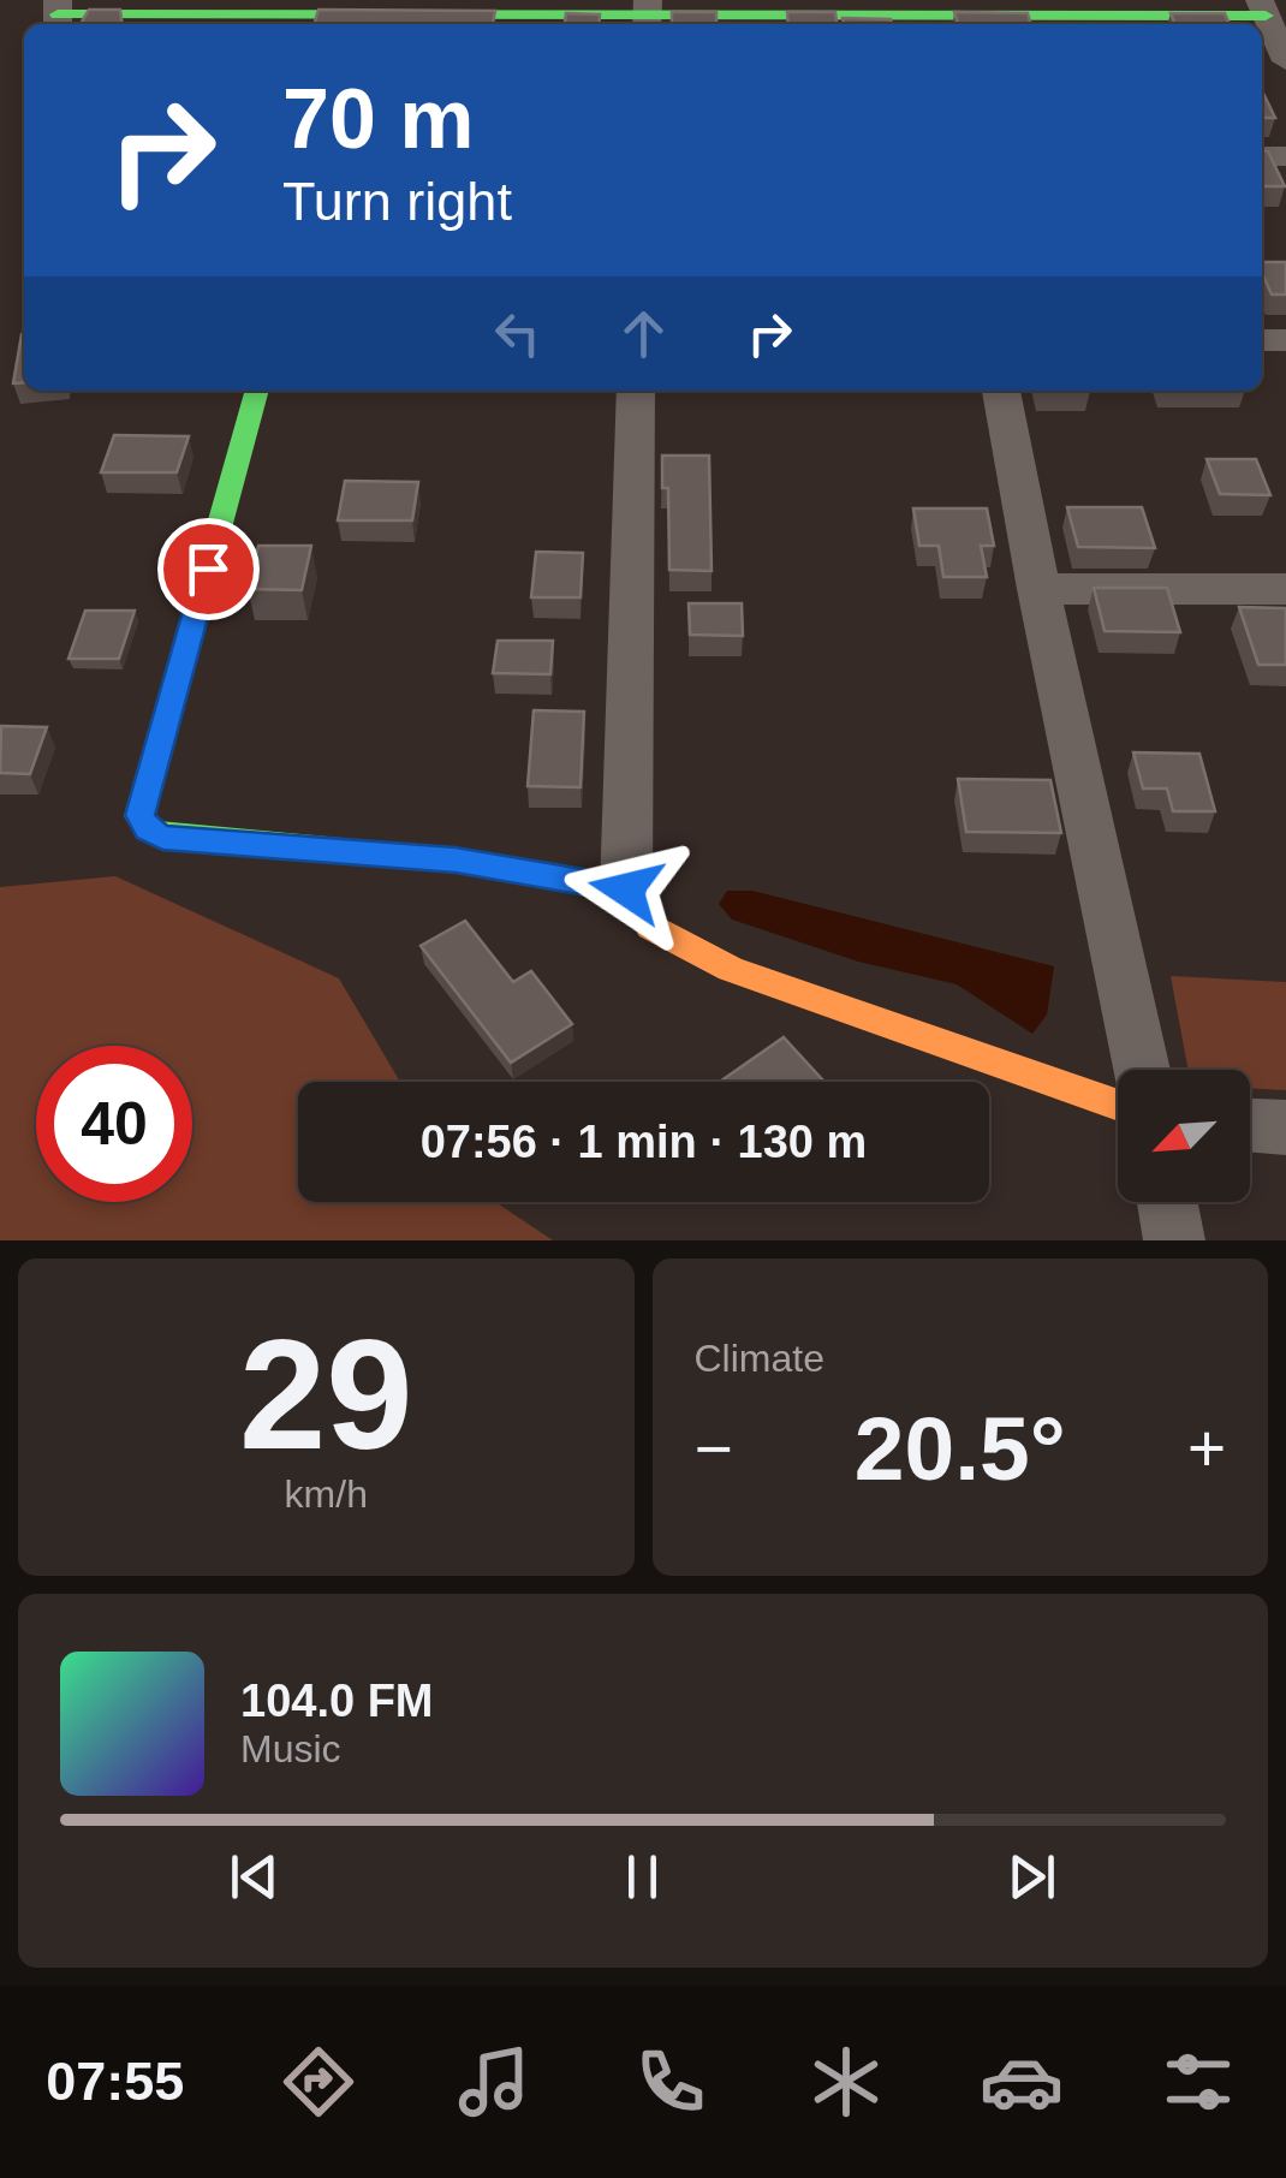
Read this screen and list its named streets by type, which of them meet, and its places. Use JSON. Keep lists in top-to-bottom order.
{
  "north": "bottom left",
  "page": {
    "turn": ["70 m", "Turn right"],
    "limit": "40",
    "trip": "07:56 · 1 min · 130 m",
    "tile": [
      ["29", "km/h"],
      "Climate"
    ],
    "heat": ["−", "20.5°", "+"],
    "song": ["104.0 FM", "Music"],
    "tabs": "07:55"
  }
}
